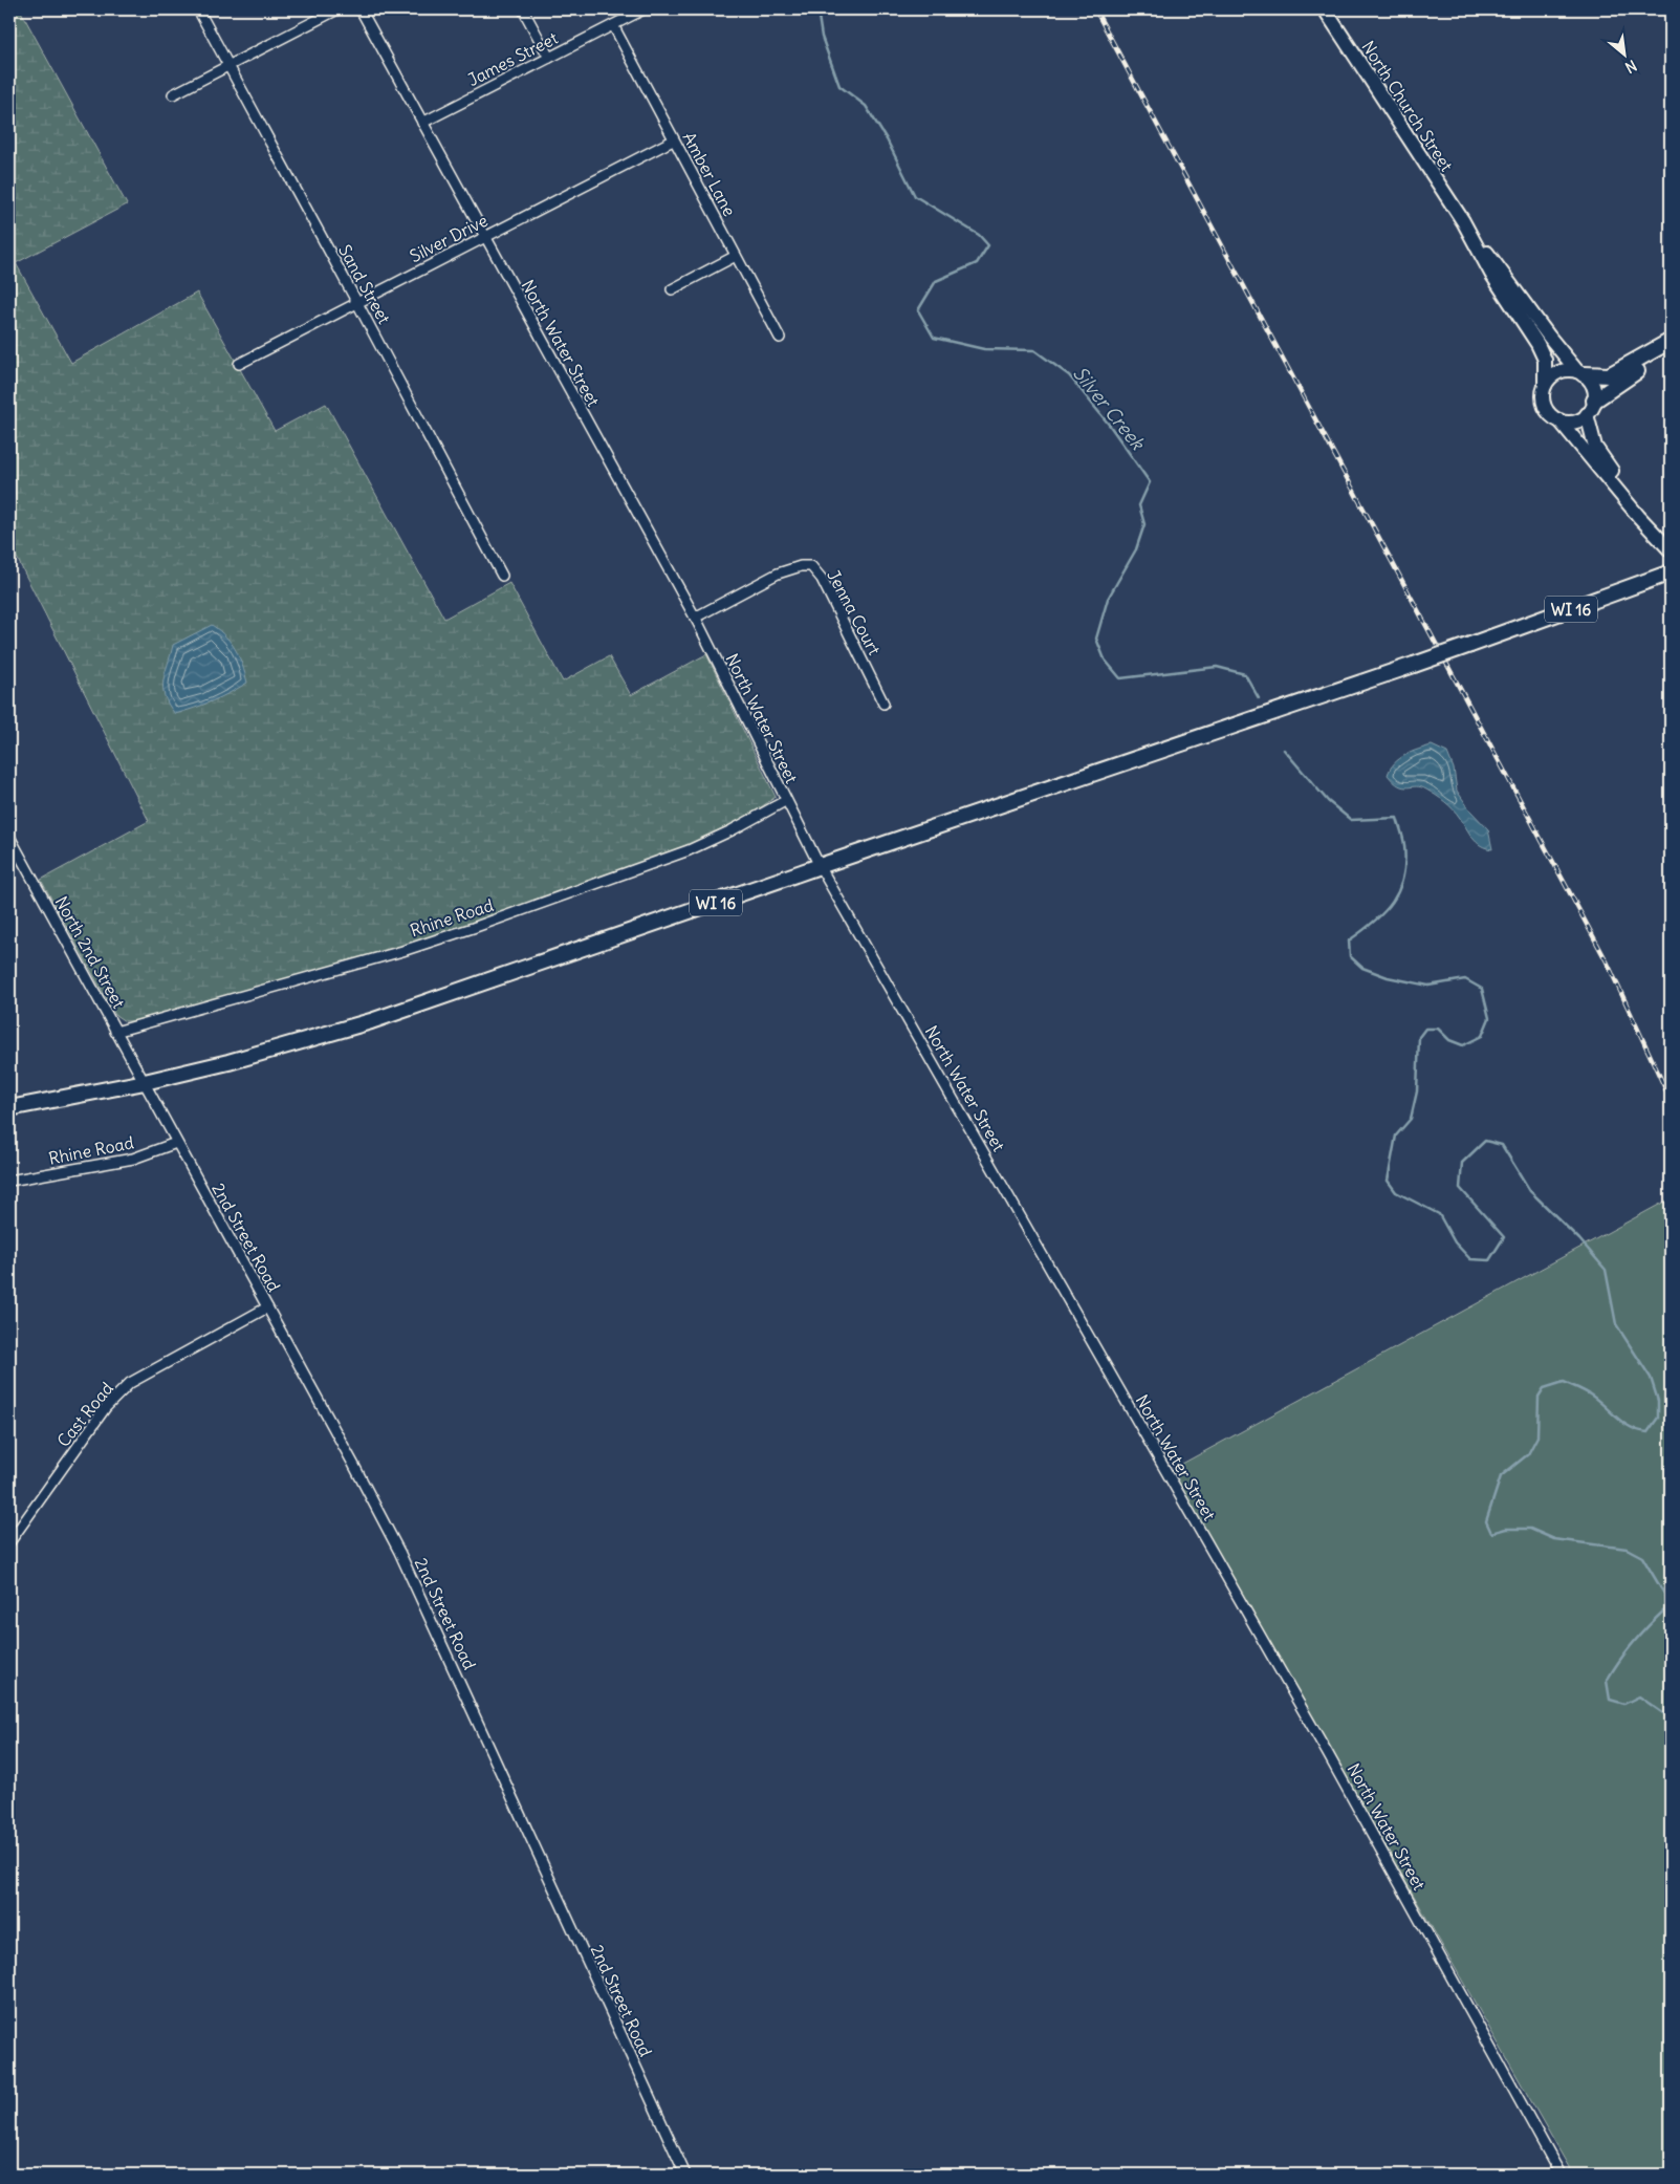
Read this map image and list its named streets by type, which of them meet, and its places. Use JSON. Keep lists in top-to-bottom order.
{
  "streets": {
    "highway": ["WI 16"],
    "main road": ["North Church Street"],
    "street": [
      "James Street",
      "Amber Lane",
      "Silver Drive",
      "Sand Street",
      "North Water Street",
      "Jenna Court",
      "Rhine Road",
      "North 2nd Street",
      "2nd Street Road",
      "Cast Road"
    ]
  },
  "crossings": [
    ["James Street", "Amber Lane"],
    ["James Street", "North Water Street"],
    ["Amber Lane", "Silver Drive"],
    ["Silver Drive", "Sand Street"],
    ["Silver Drive", "North Water Street"],
    ["North Water Street", "WI 16"],
    ["North Water Street", "Jenna Court"],
    ["North Water Street", "Rhine Road"],
    ["WI 16", "North 2nd Street"],
    ["WI 16", "2nd Street Road"],
    ["Rhine Road", "North 2nd Street"],
    ["Rhine Road", "2nd Street Road"],
    ["North 2nd Street", "2nd Street Road"],
    ["2nd Street Road", "Cast Road"]
  ],
  "water": ["Silver Creek"],
  "north": "bottom right"
}
